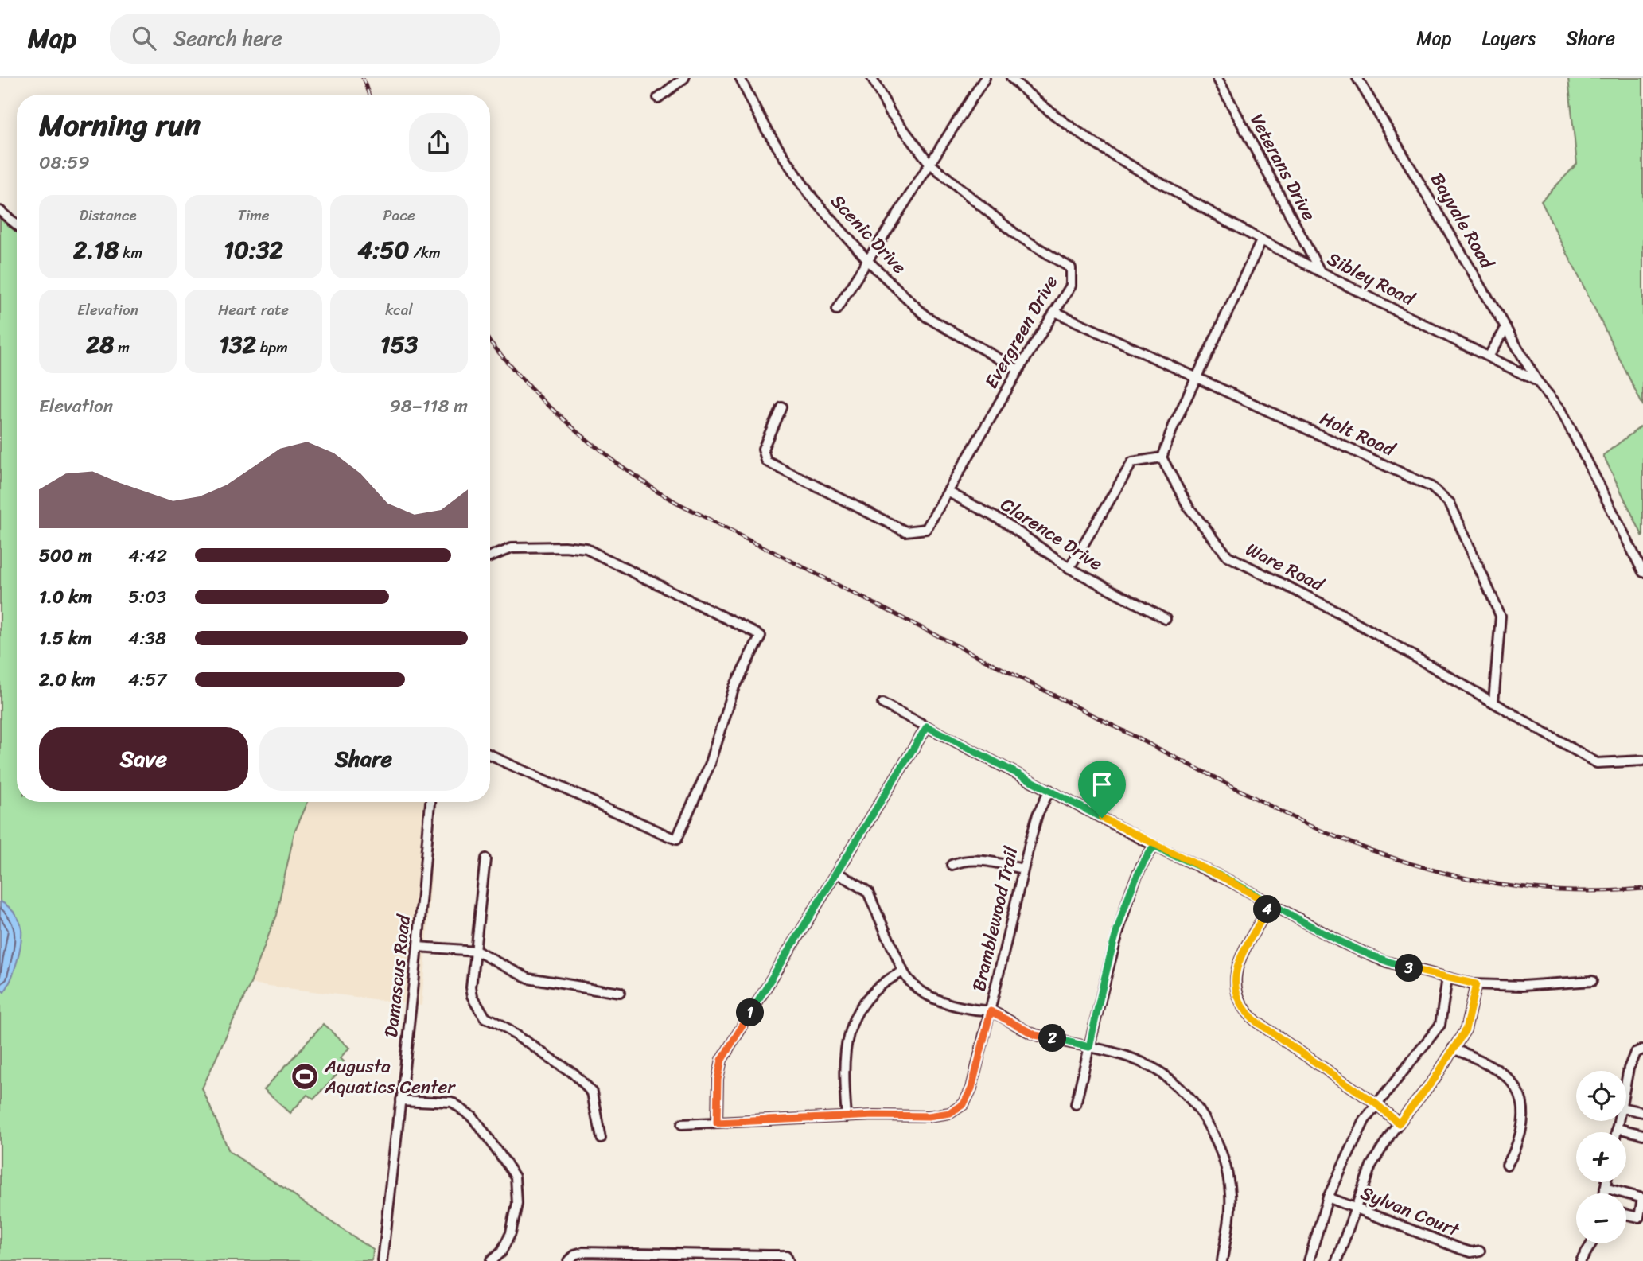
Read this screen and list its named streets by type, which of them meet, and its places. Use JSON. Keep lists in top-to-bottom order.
{
  "streets": {
    "street": [
      "Veterans Drive",
      "Bayvale Road",
      "Scenic Drive",
      "Sibley Road",
      "Evergreen Drive",
      "Holt Road",
      "Clarence Drive",
      "Ware Road",
      "Bramblewood Trail",
      "Damascus Road",
      "Sylvan Court"
    ]
  },
  "crossings": [
    ["Veterans Drive", "Sibley Road"],
    ["Bayvale Road", "Sibley Road"],
    ["Scenic Drive", "Evergreen Drive"],
    ["Evergreen Drive", "Holt Road"],
    ["Evergreen Drive", "Clarence Drive"],
    ["Holt Road", "Ware Road"]
  ],
  "places": {
    "sports": ["Augusta Aquatics Center"]
  },
  "page": {
    "header": "Map",
    "search": "Search here",
    "nav": ["Map", "Layers", "Share"],
    "heading": ["Morning run", "08:59"],
    "stats": [
      ["Distance", "2.18 km"],
      ["Time", "10:32"],
      ["Pace", "4:50 /km"],
      ["Elevation", "28 m"],
      ["Heart rate", "132 bpm"],
      ["kcal", "153"]
    ],
    "chart": ["Elevation", "98–118 m"],
    "list": [
      {
        "name": "500 m",
        "note": "4:42"
      },
      {
        "name": "1.0 km",
        "note": "5:03"
      },
      {
        "name": "1.5 km",
        "note": "4:38"
      },
      {
        "name": "2.0 km",
        "note": "4:57"
      }
    ],
    "buttons": ["Save", "Share"],
    "pins": [
      "4",
      "3",
      "1",
      "2"
    ],
    "map_buttons": ["+", "−"]
  }
}
